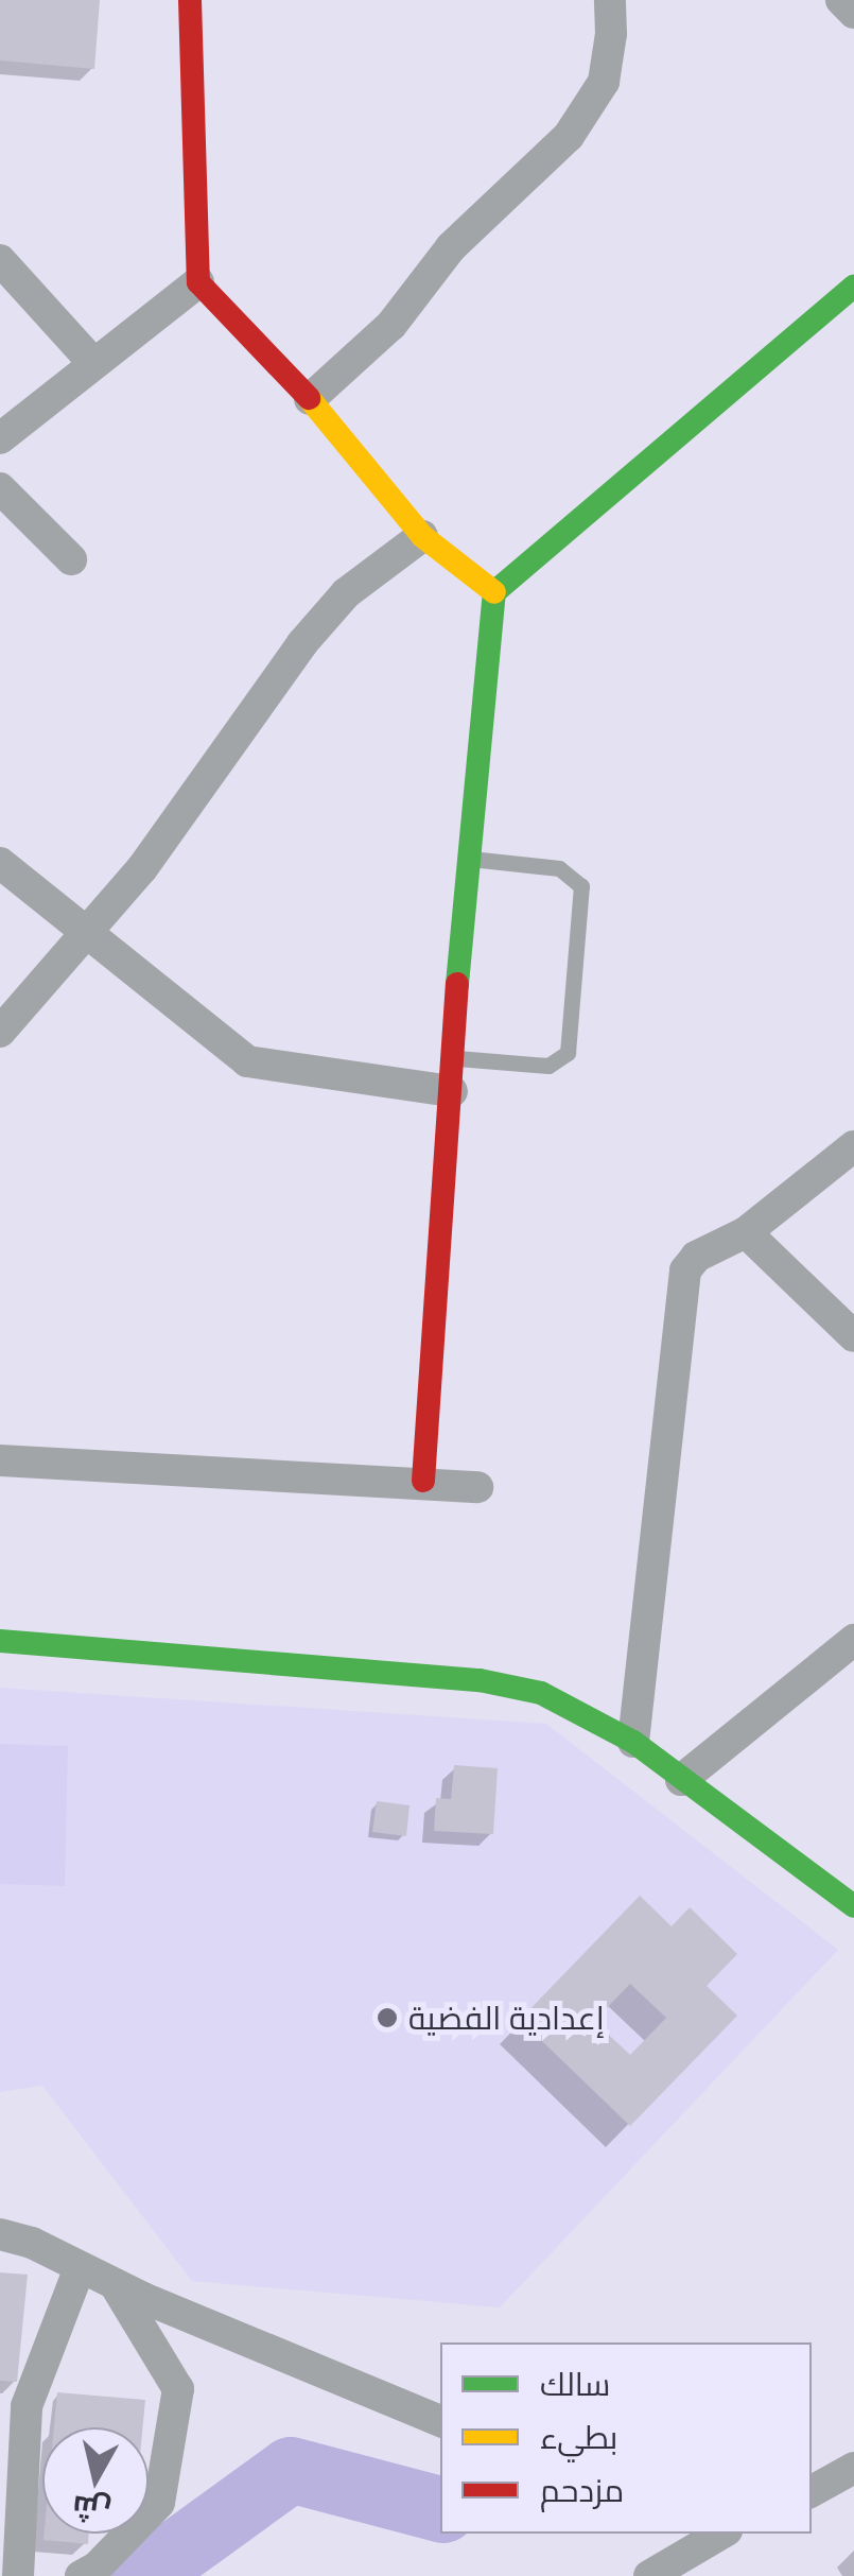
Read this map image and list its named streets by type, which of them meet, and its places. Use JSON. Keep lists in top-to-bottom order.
{
  "places": ["إعدادية الفضية"],
  "legend": ["سالك", "بطيء", "مزدحم"],
  "north": "bottom"
}
